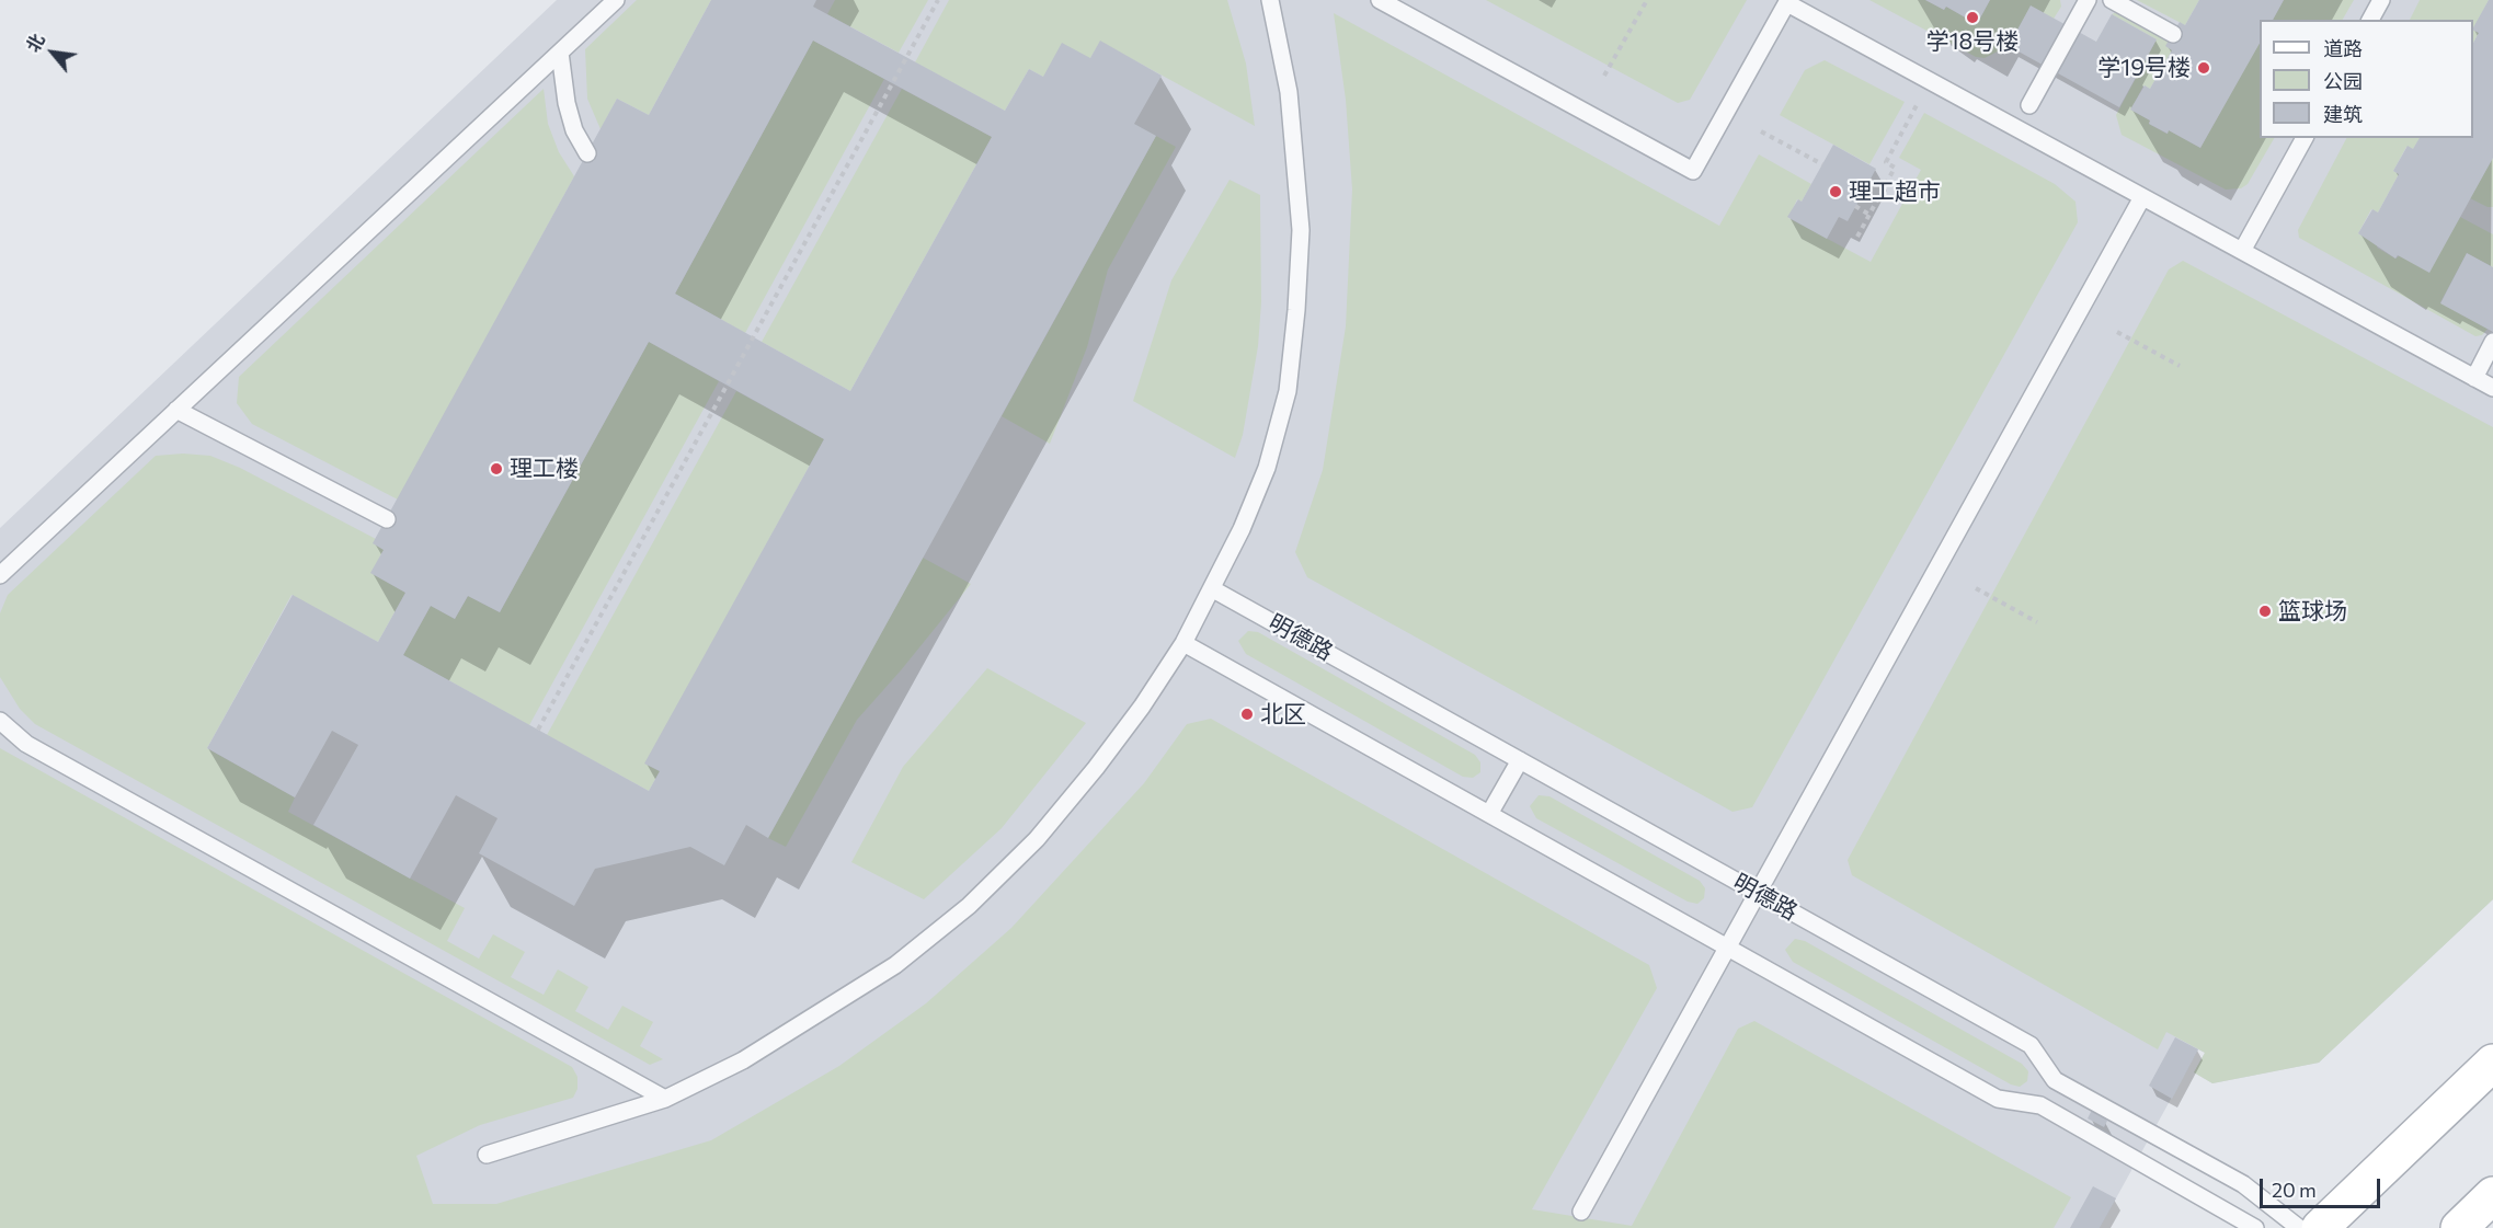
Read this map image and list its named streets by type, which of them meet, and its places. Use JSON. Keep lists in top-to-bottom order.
{
  "streets": {
    "lane": ["明德路"]
  },
  "places": [
    "学18号楼",
    "学19号楼",
    "理工超市",
    "理工楼",
    "篮球场",
    "北区"
  ],
  "legend": ["道路", "公园", "建筑"],
  "scale_bar": "20 m",
  "north": "top left"
}
